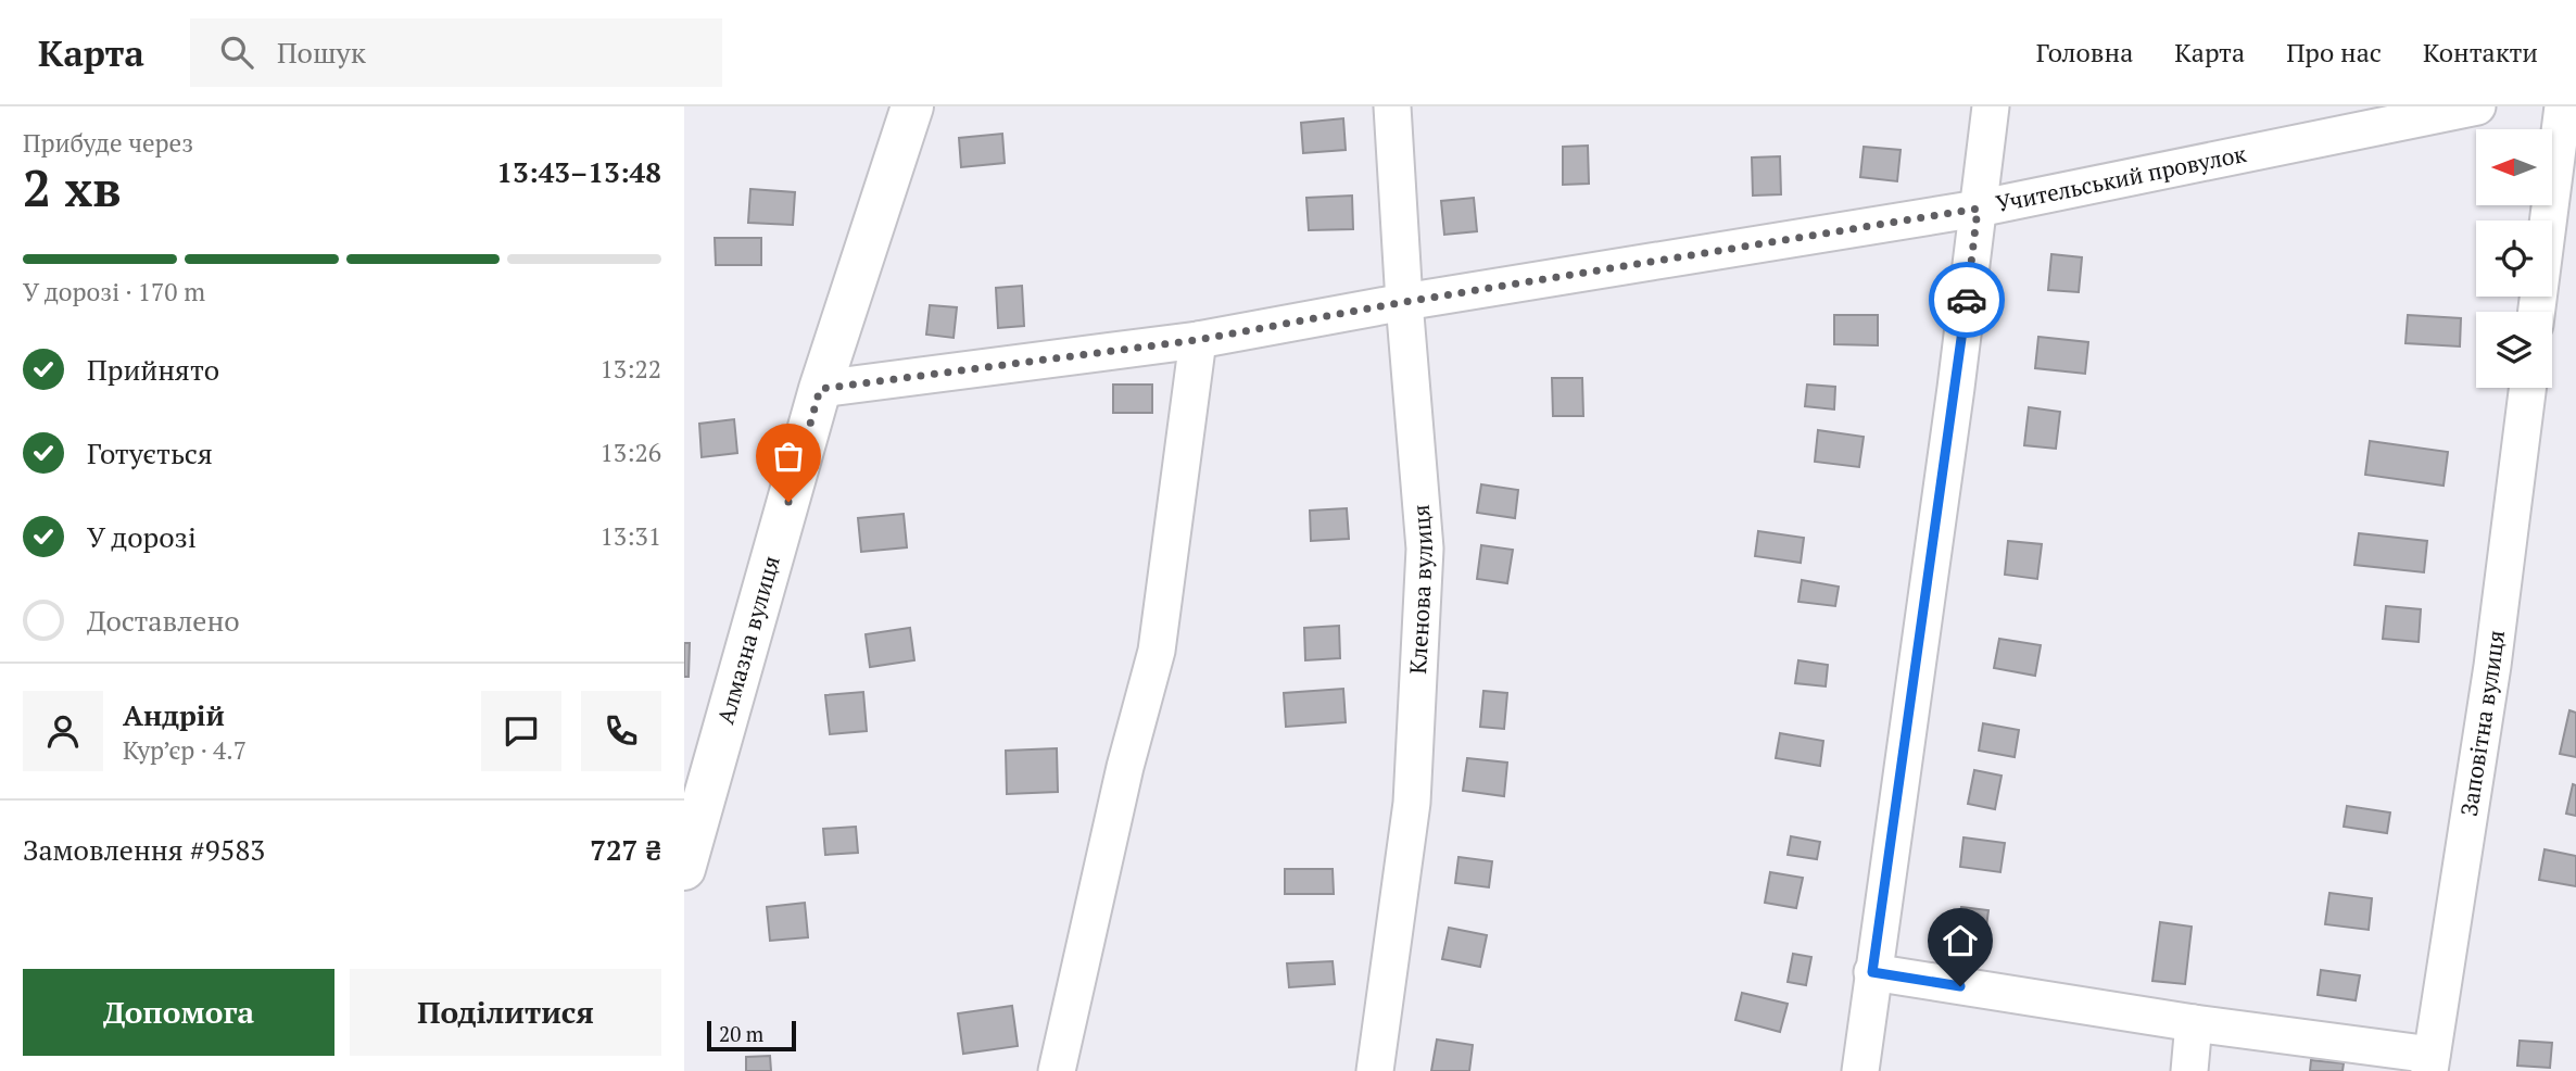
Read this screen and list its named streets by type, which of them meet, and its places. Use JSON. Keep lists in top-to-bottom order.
{
  "streets": {
    "main road": ["Алмазна вулиця"],
    "street": ["Учительський провулок", "Кленова вулиця", "Заповітна вулиця"]
  },
  "crossings": [
    ["Учительський провулок", "Кленова вулиця"],
    ["Учительський провулок", "Алмазна вулиця"]
  ],
  "scale_bar": "20 m",
  "north": "left",
  "page": {
    "header": "Карта",
    "search": "Пошук",
    "nav": [
      "Головна",
      "Карта",
      "Про нас",
      "Контакти"
    ],
    "heading": ["2 хв", "Прибуде через", "13:43–13:48"],
    "panel": [
      "Андрій",
      "Кур’єр · 4.7",
      "Замовлення #9583",
      "727 ₴"
    ],
    "bar": "У дорозі · 170 m",
    "list": [
      ["Прийнято", "13:22"],
      ["Готується", "13:26"],
      ["У дорозі", "13:31"],
      "Доставлено"
    ],
    "buttons": ["Допомога", "Поділитися"],
    "scale": "20 m"
  }
}
